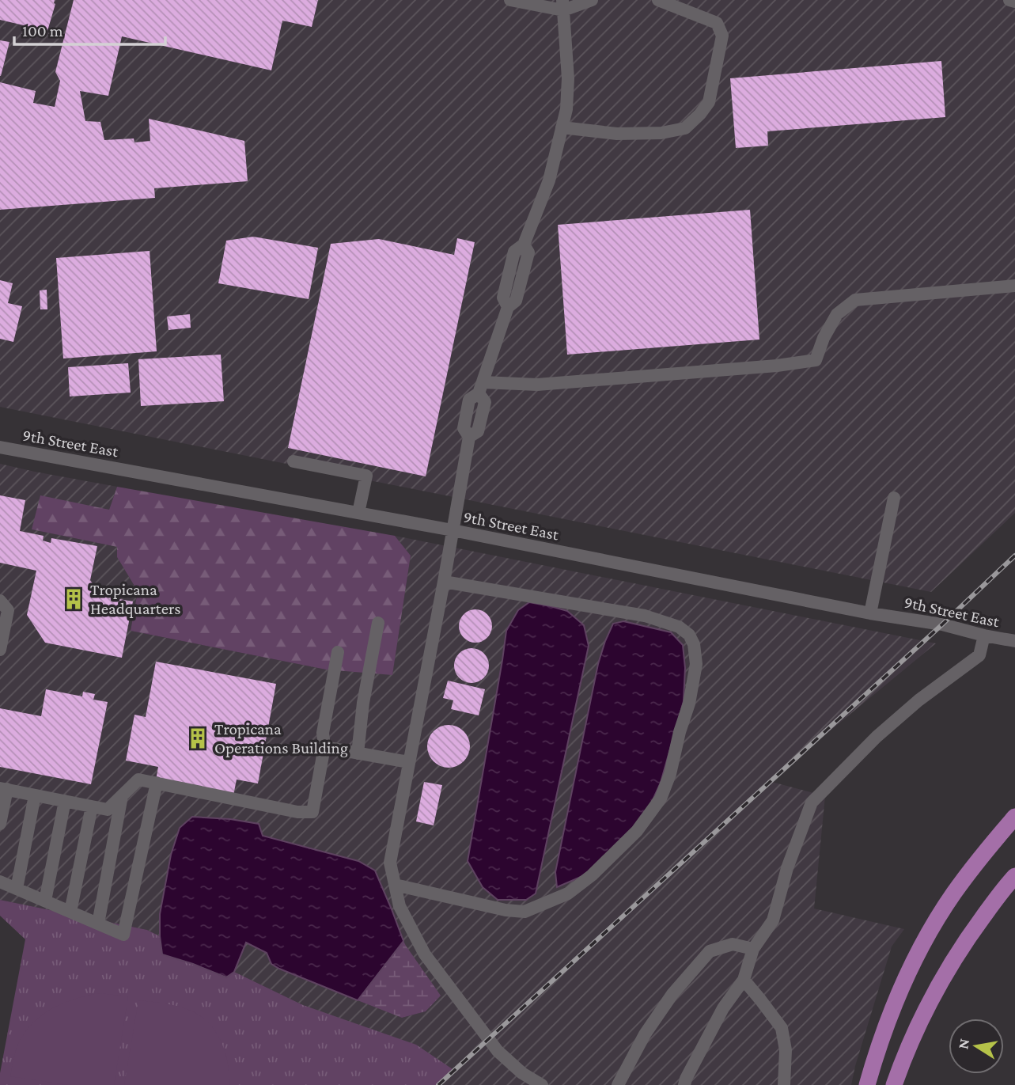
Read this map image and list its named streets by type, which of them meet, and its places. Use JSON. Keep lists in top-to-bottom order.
{
  "streets": {
    "street": ["9th Street East"]
  },
  "places": {
    "building": ["Tropicana Headquarters", "Tropicana Operations Building"]
  },
  "scale_bar": "100 m",
  "north": "left"
}
